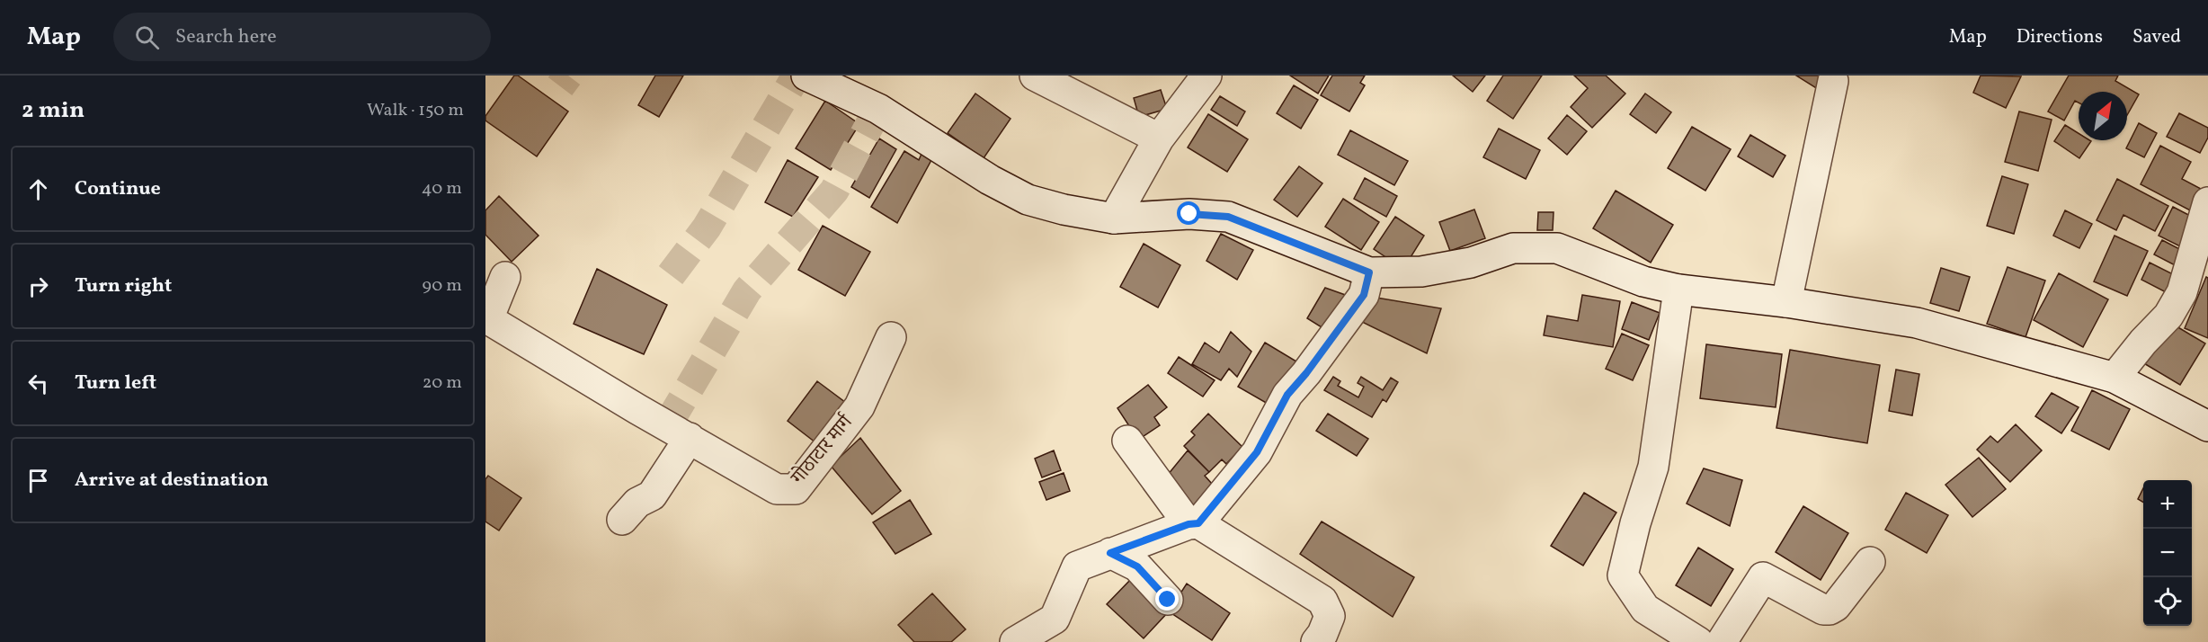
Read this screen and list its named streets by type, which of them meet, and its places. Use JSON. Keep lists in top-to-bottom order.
{
  "streets": {
    "street": ["गोठाटार मार्ग"]
  },
  "north": "top right",
  "page": {
    "header": "Map",
    "search": "Search here",
    "nav": ["Map", "Directions", "Saved"],
    "heading": ["2 min", "Walk · 150 m"],
    "list": [
      ["Continue", "40 m"],
      ["Turn right", "90 m"],
      ["Turn left", "20 m"],
      "Arrive at destination"
    ],
    "map_buttons": ["+", "−"]
  }
}
